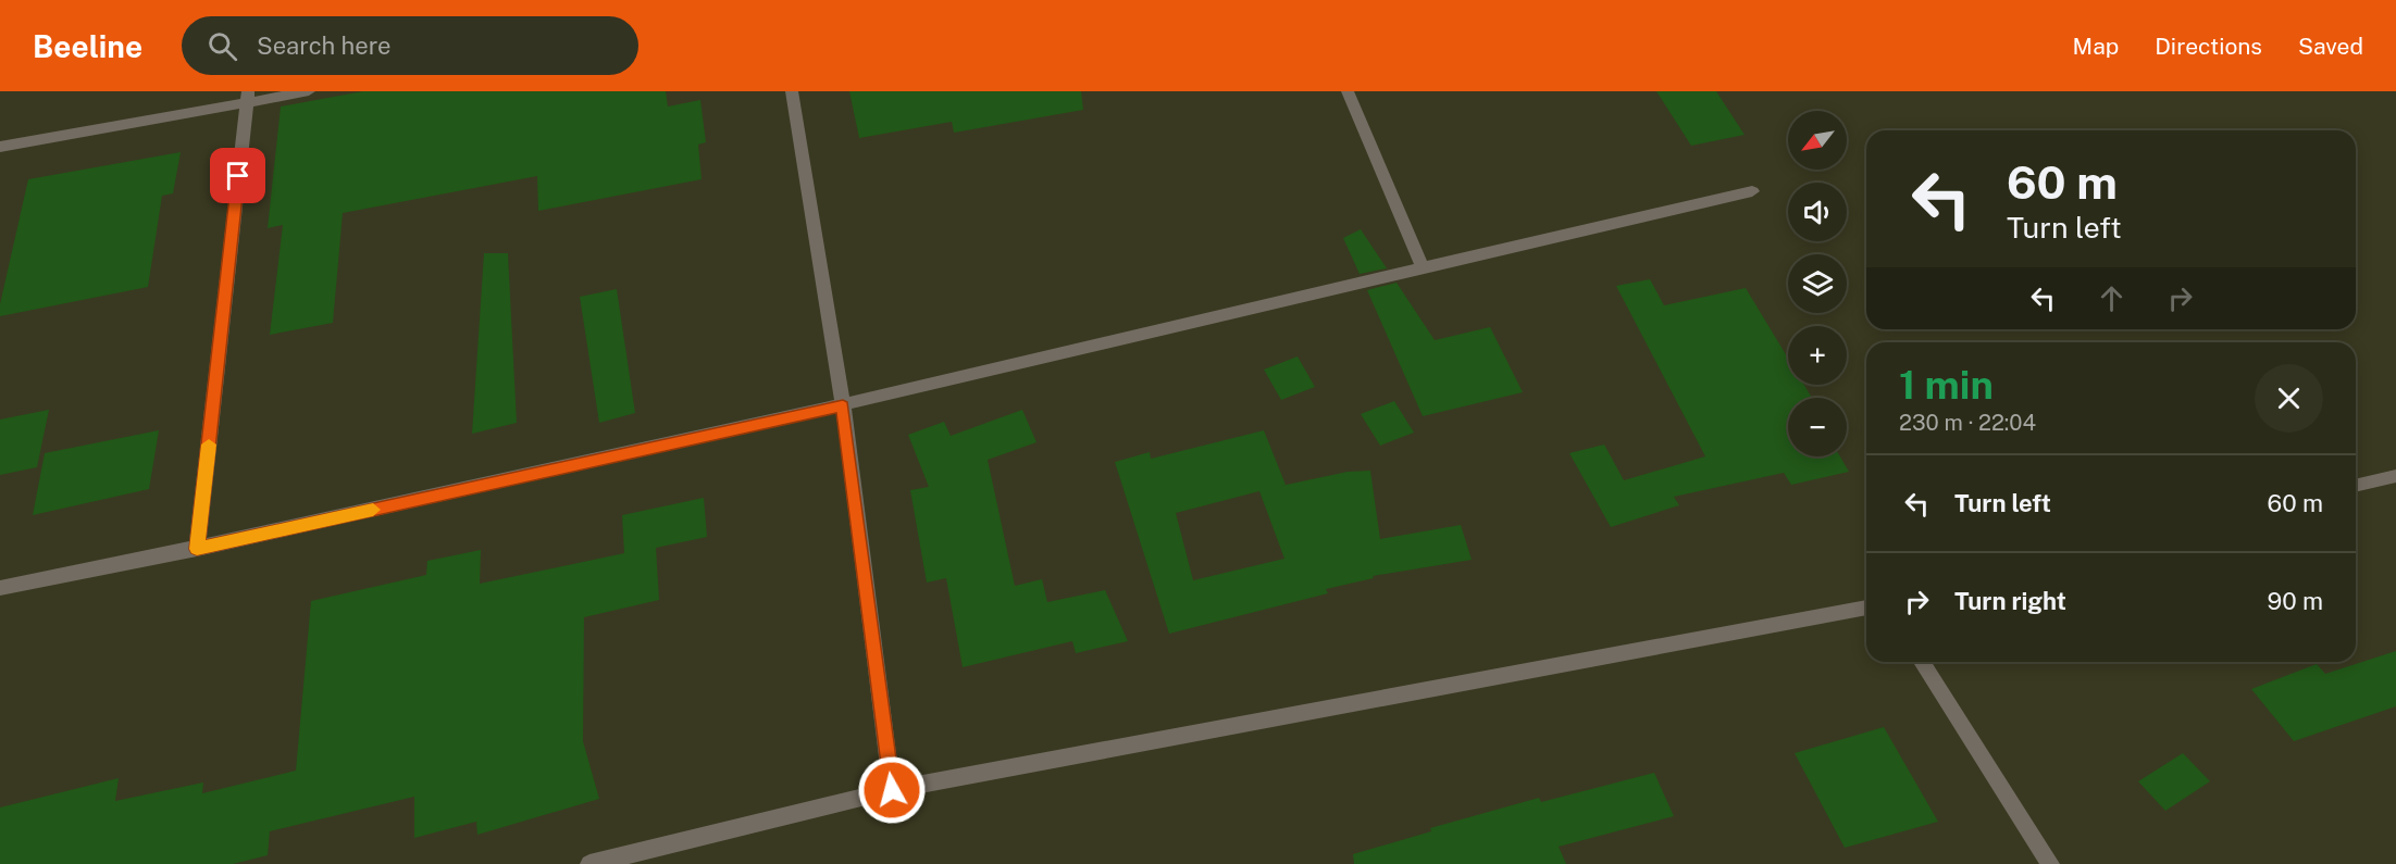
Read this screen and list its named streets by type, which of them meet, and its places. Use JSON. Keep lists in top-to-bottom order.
{
  "north": "bottom left",
  "page": {
    "header": "Beeline",
    "search": "Search here",
    "nav": ["Map", "Directions", "Saved"],
    "map_buttons": ["+", "−"],
    "turn": ["60 m", "Turn left"],
    "heading": ["1 min", "230 m · 22:04"],
    "list": [
      {
        "name": "Turn left",
        "value": "60 m"
      },
      {
        "name": "Turn right",
        "value": "90 m"
      }
    ]
  }
}
